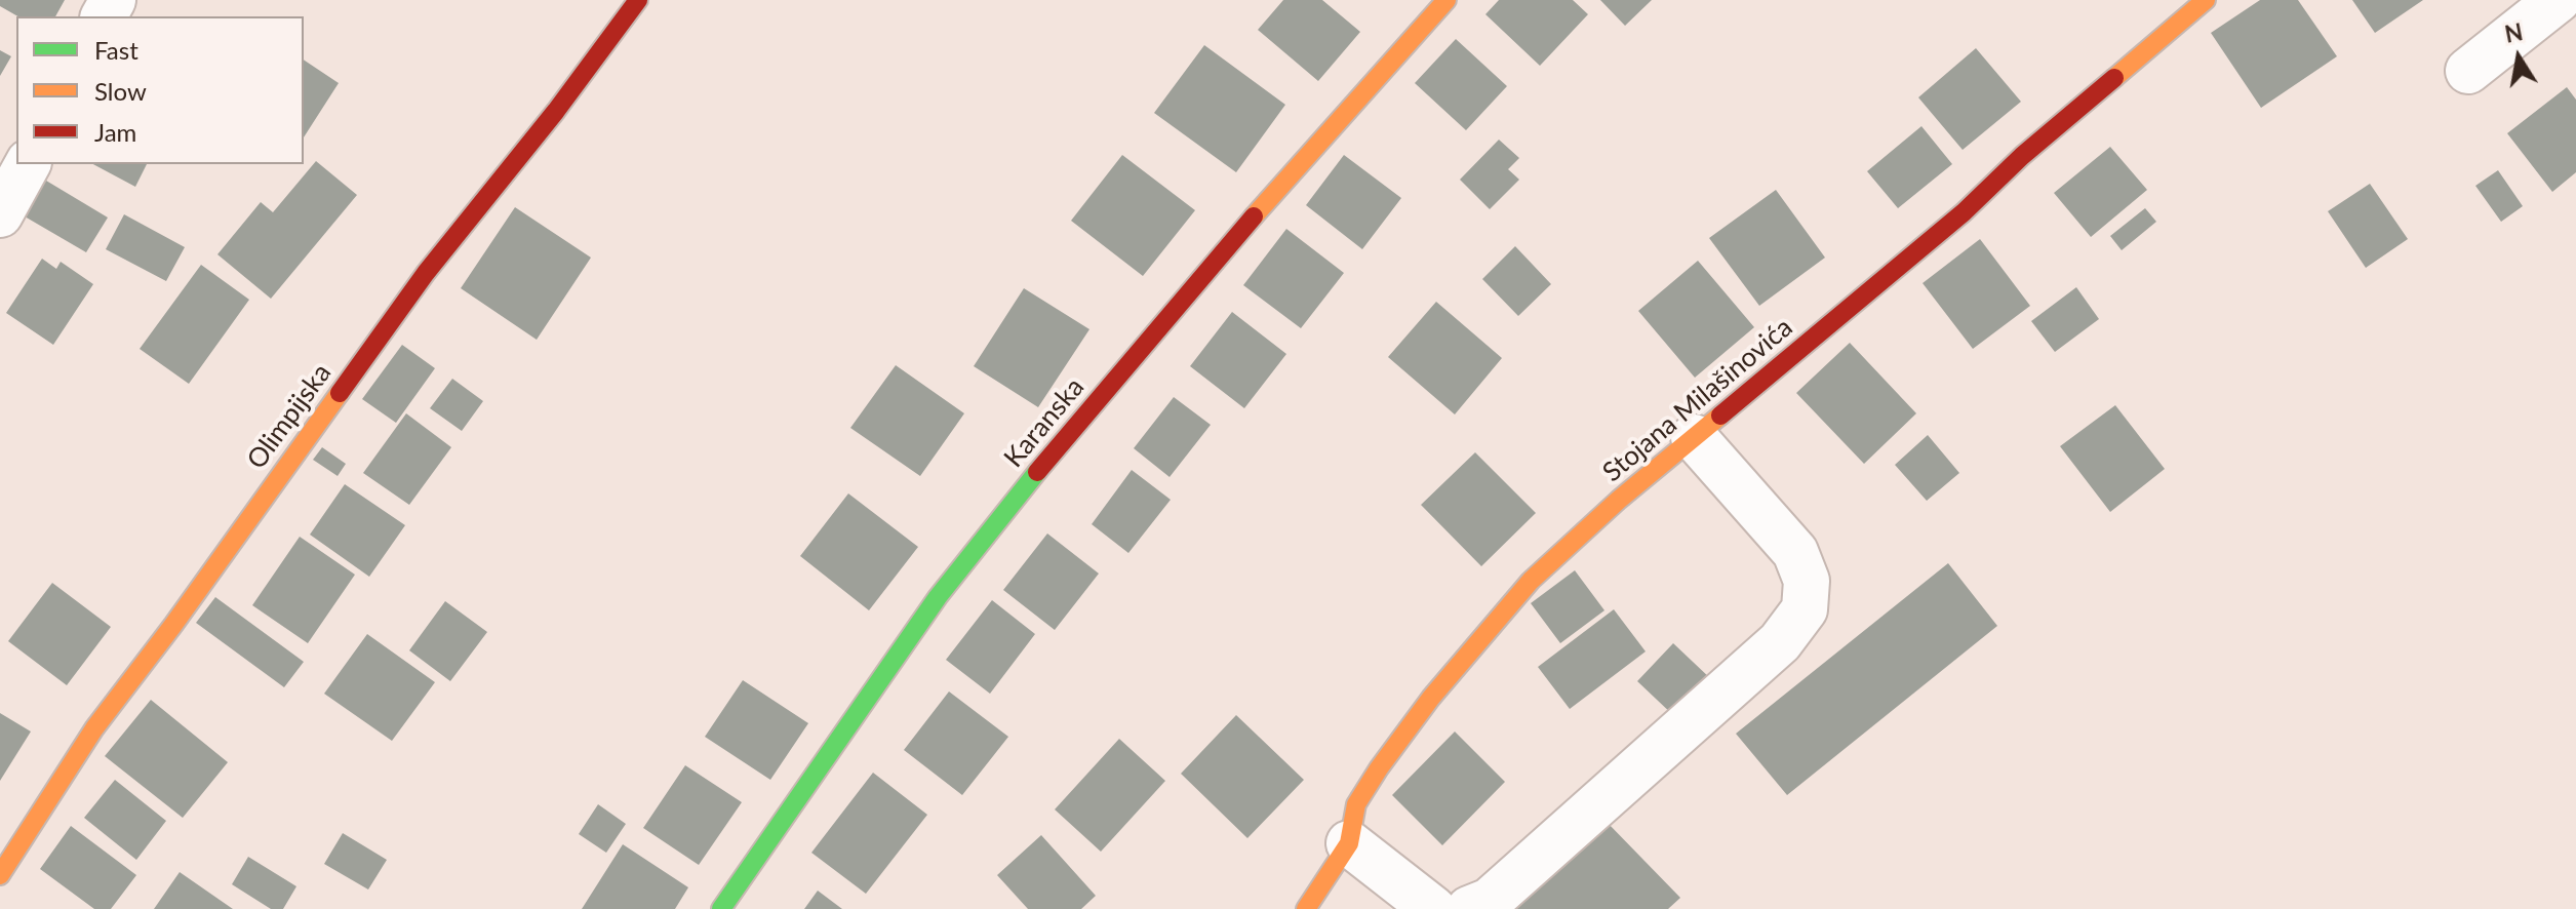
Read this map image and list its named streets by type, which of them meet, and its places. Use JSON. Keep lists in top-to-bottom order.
{
  "streets": {
    "street": ["Stojana Milašinovića", "Olimpijska", "Karanska"]
  },
  "legend": ["Fast", "Slow", "Jam"],
  "north": "top"
}
